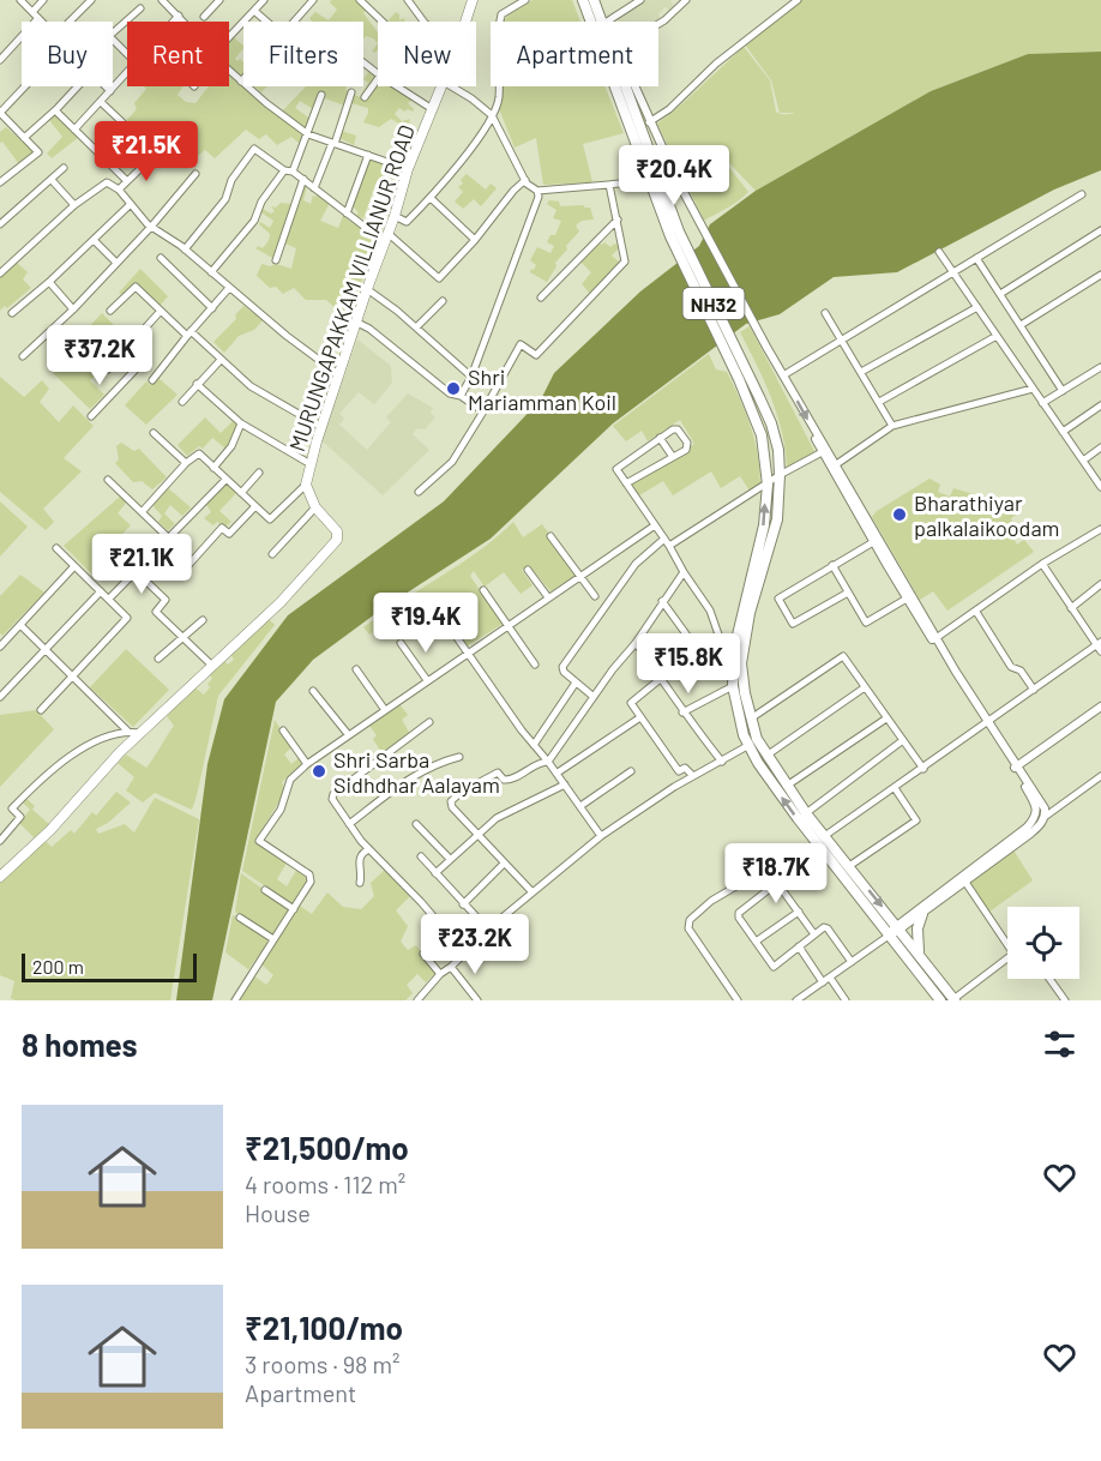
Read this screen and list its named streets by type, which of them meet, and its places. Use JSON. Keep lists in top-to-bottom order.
{
  "streets": {
    "highway": ["NH32"],
    "main road": ["MURUNGAPAKKAM VILLIANUR ROAD"]
  },
  "places": ["Shri Mariamman Koil", "Bharathiyar palkalaikoodam", "Shri Sarba Sidhdhar Aalayam"],
  "scale_bar": "200 m",
  "page": {
    "chip": [
      "Buy",
      "Rent",
      "Filters",
      "New",
      "Apartment"
    ],
    "price": [
      "₹21.5K",
      "₹20.4K",
      "₹37.2K",
      "₹21.1K",
      "₹19.4K",
      "₹15.8K",
      "₹18.7K",
      "₹23.2K"
    ],
    "scale": "200 m",
    "heading": "8 homes",
    "list": [
      {
        "name": "₹21,500/mo",
        "note": "4 rooms · 112 m² · House"
      },
      {
        "name": "₹21,100/mo",
        "note": "3 rooms · 98 m² · Apartment"
      }
    ]
  }
}
